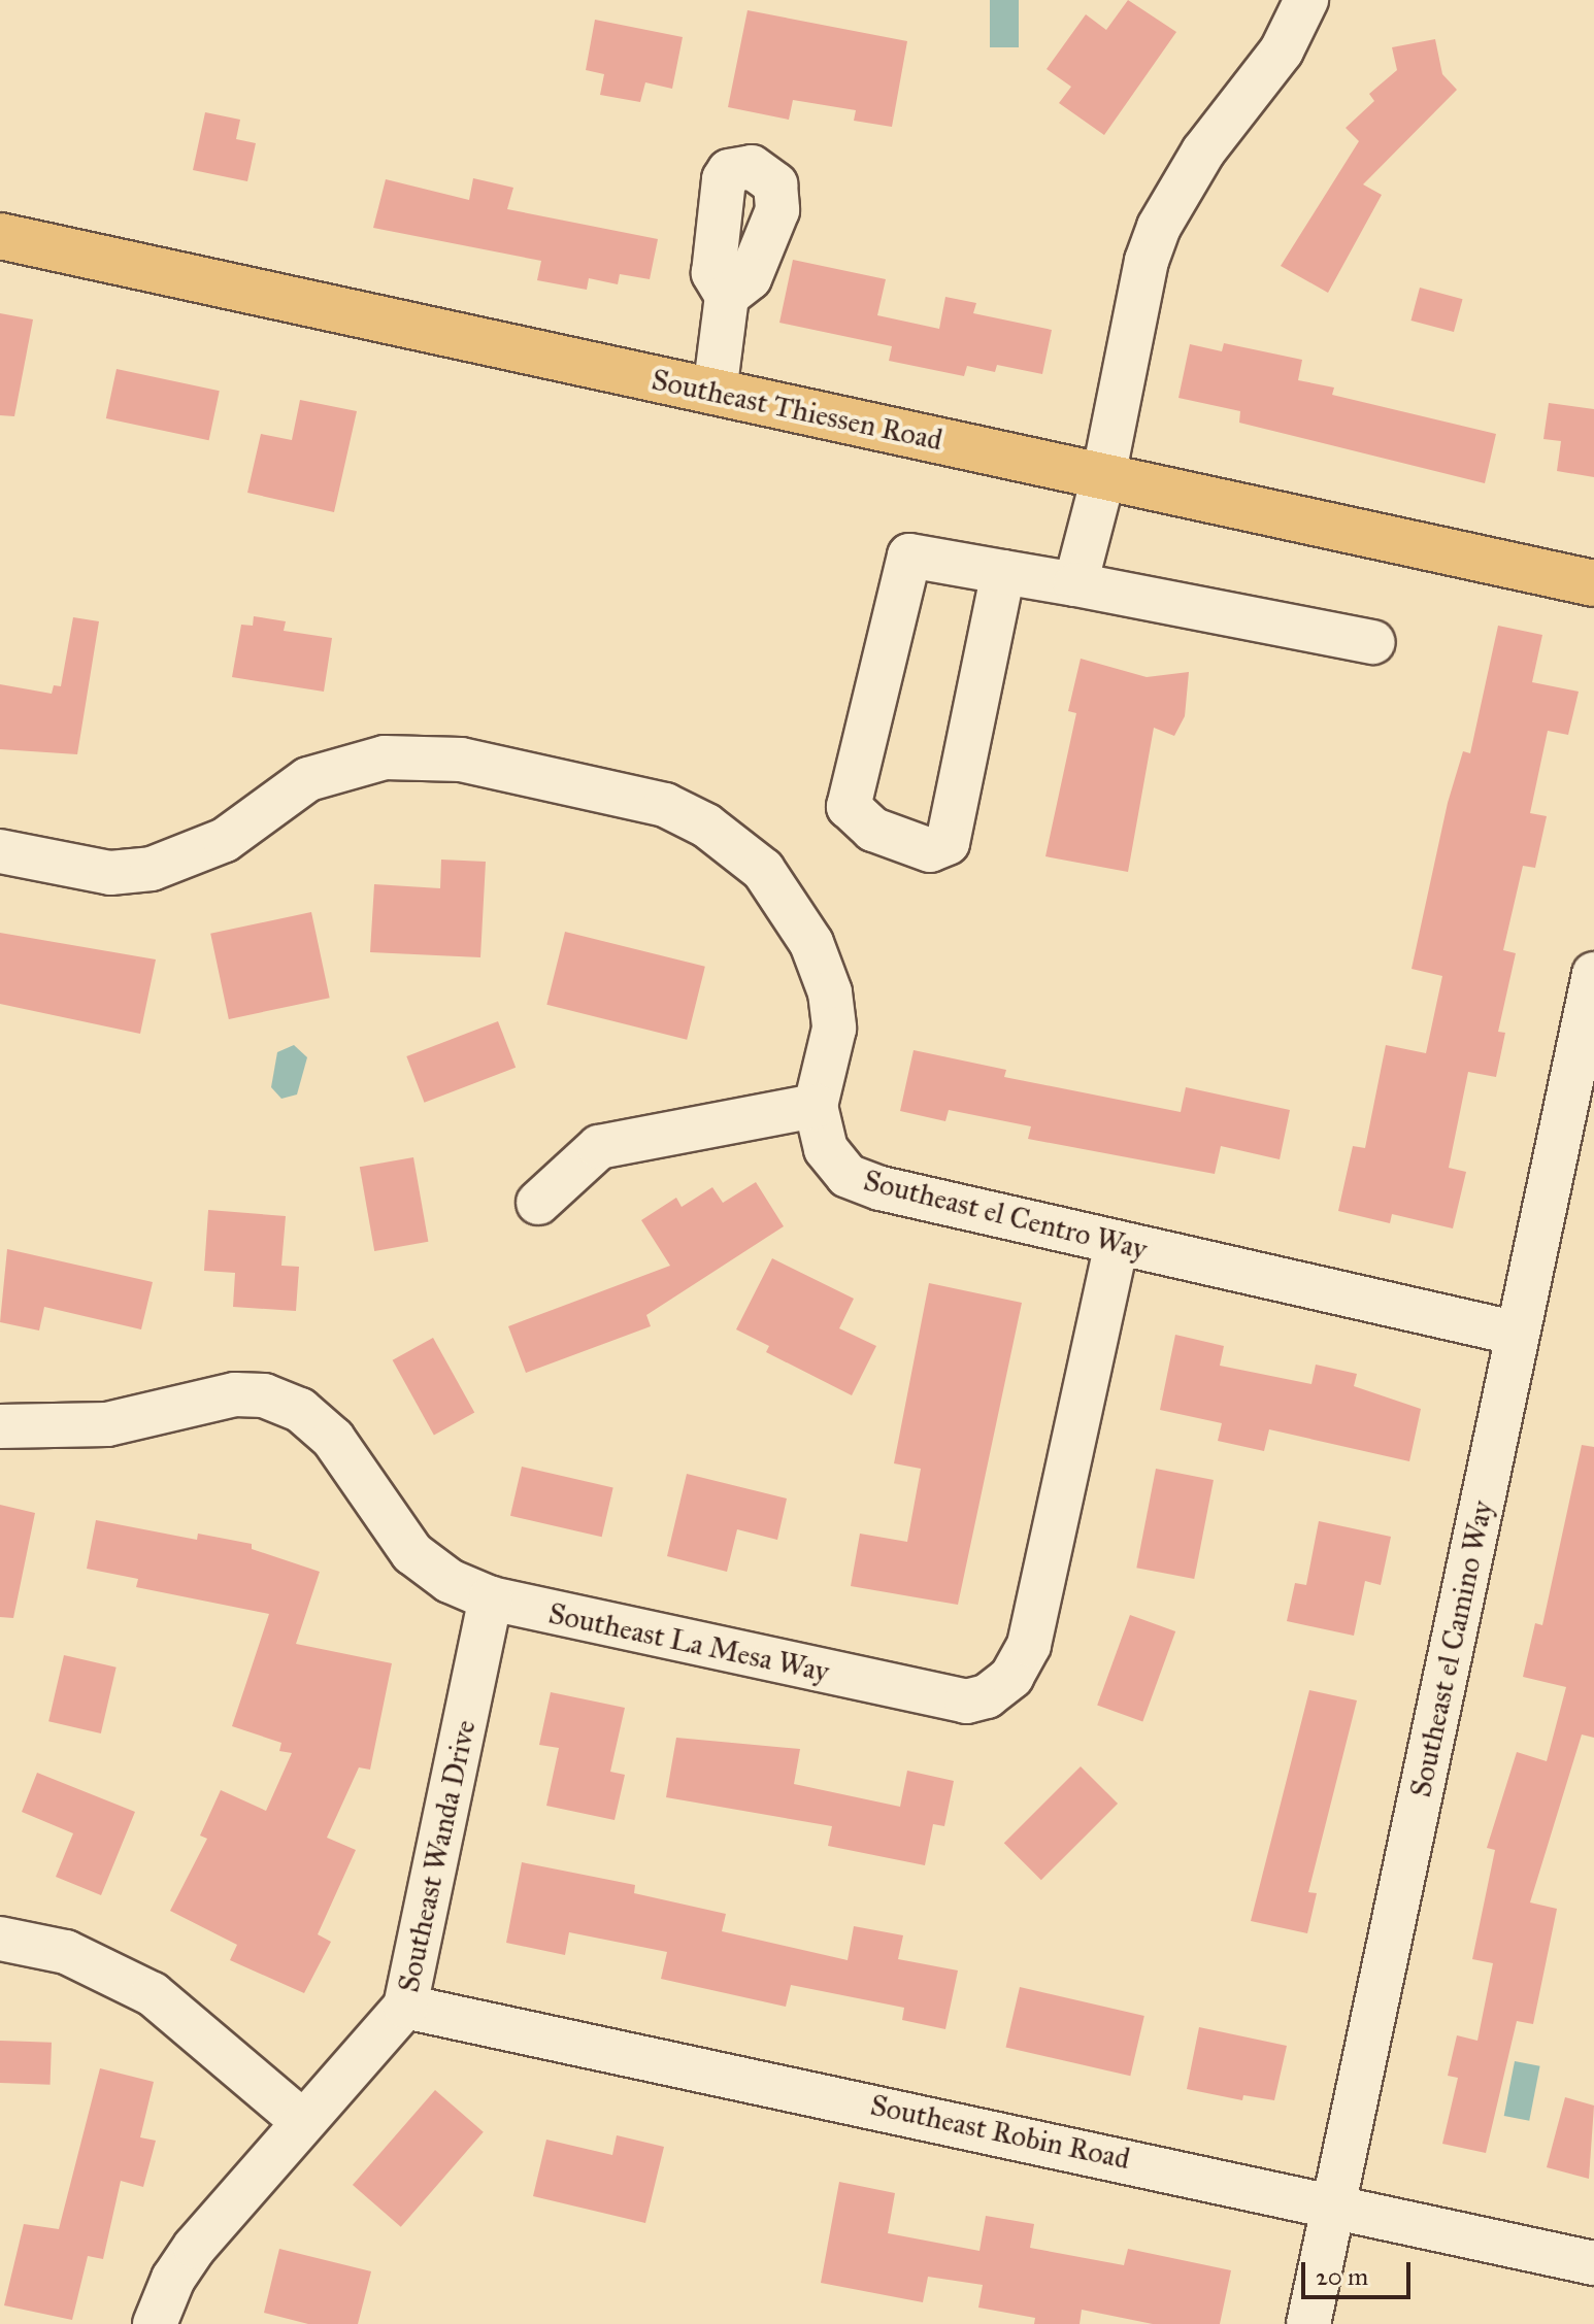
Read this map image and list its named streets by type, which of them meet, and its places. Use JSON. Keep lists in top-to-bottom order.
{
  "streets": {
    "main road": ["Southeast Thiessen Road"],
    "street": [
      "Southeast el Centro Way",
      "Southeast La Mesa Way",
      "Southeast el Camino Way",
      "Southeast Wanda Drive",
      "Southeast Robin Road"
    ]
  },
  "crossings": [
    ["Southeast el Centro Way", "Southeast La Mesa Way"],
    ["Southeast el Centro Way", "Southeast el Camino Way"],
    ["Southeast La Mesa Way", "Southeast Wanda Drive"],
    ["Southeast el Camino Way", "Southeast Robin Road"],
    ["Southeast Wanda Drive", "Southeast Robin Road"]
  ],
  "scale_bar": "20 m"
}
